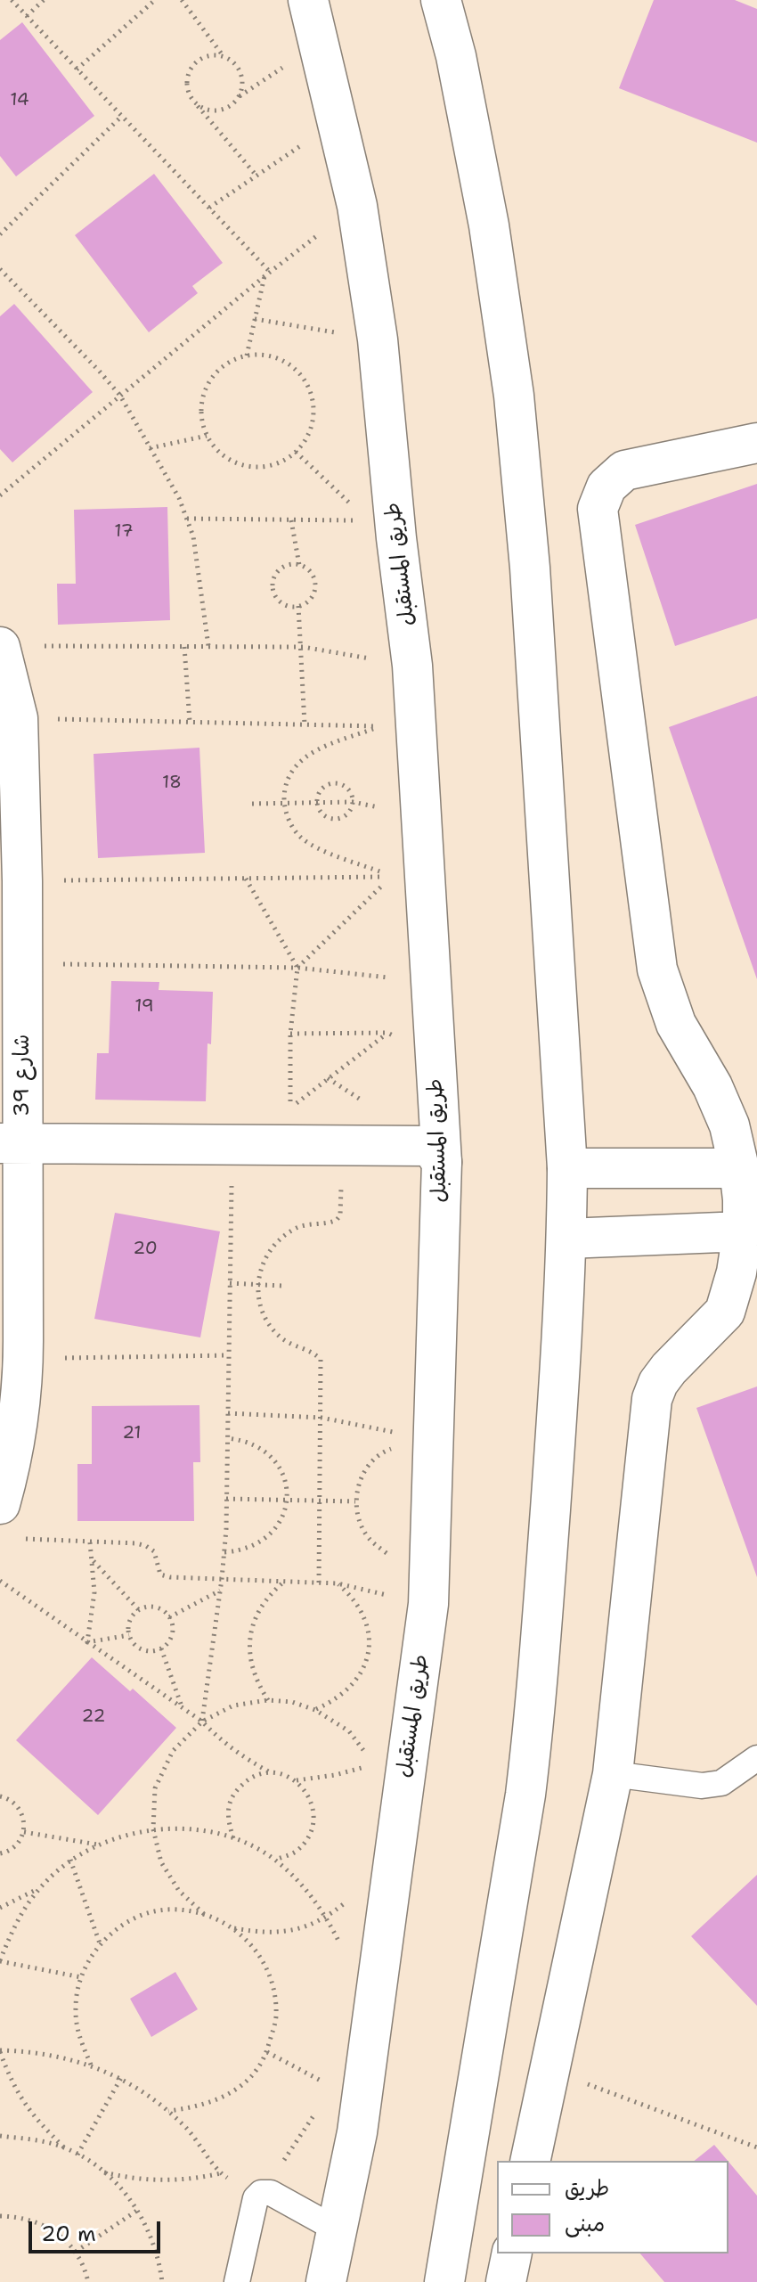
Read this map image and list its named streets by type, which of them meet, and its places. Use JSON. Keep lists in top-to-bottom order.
{
  "streets": {
    "street": ["طريق المستقبل", "شارع 39"]
  },
  "house_numbers": [
    "14",
    "17",
    "18",
    "19",
    "20",
    "21",
    "22"
  ],
  "legend": ["طريق", "مبنى"],
  "scale_bar": "20 m"
}
